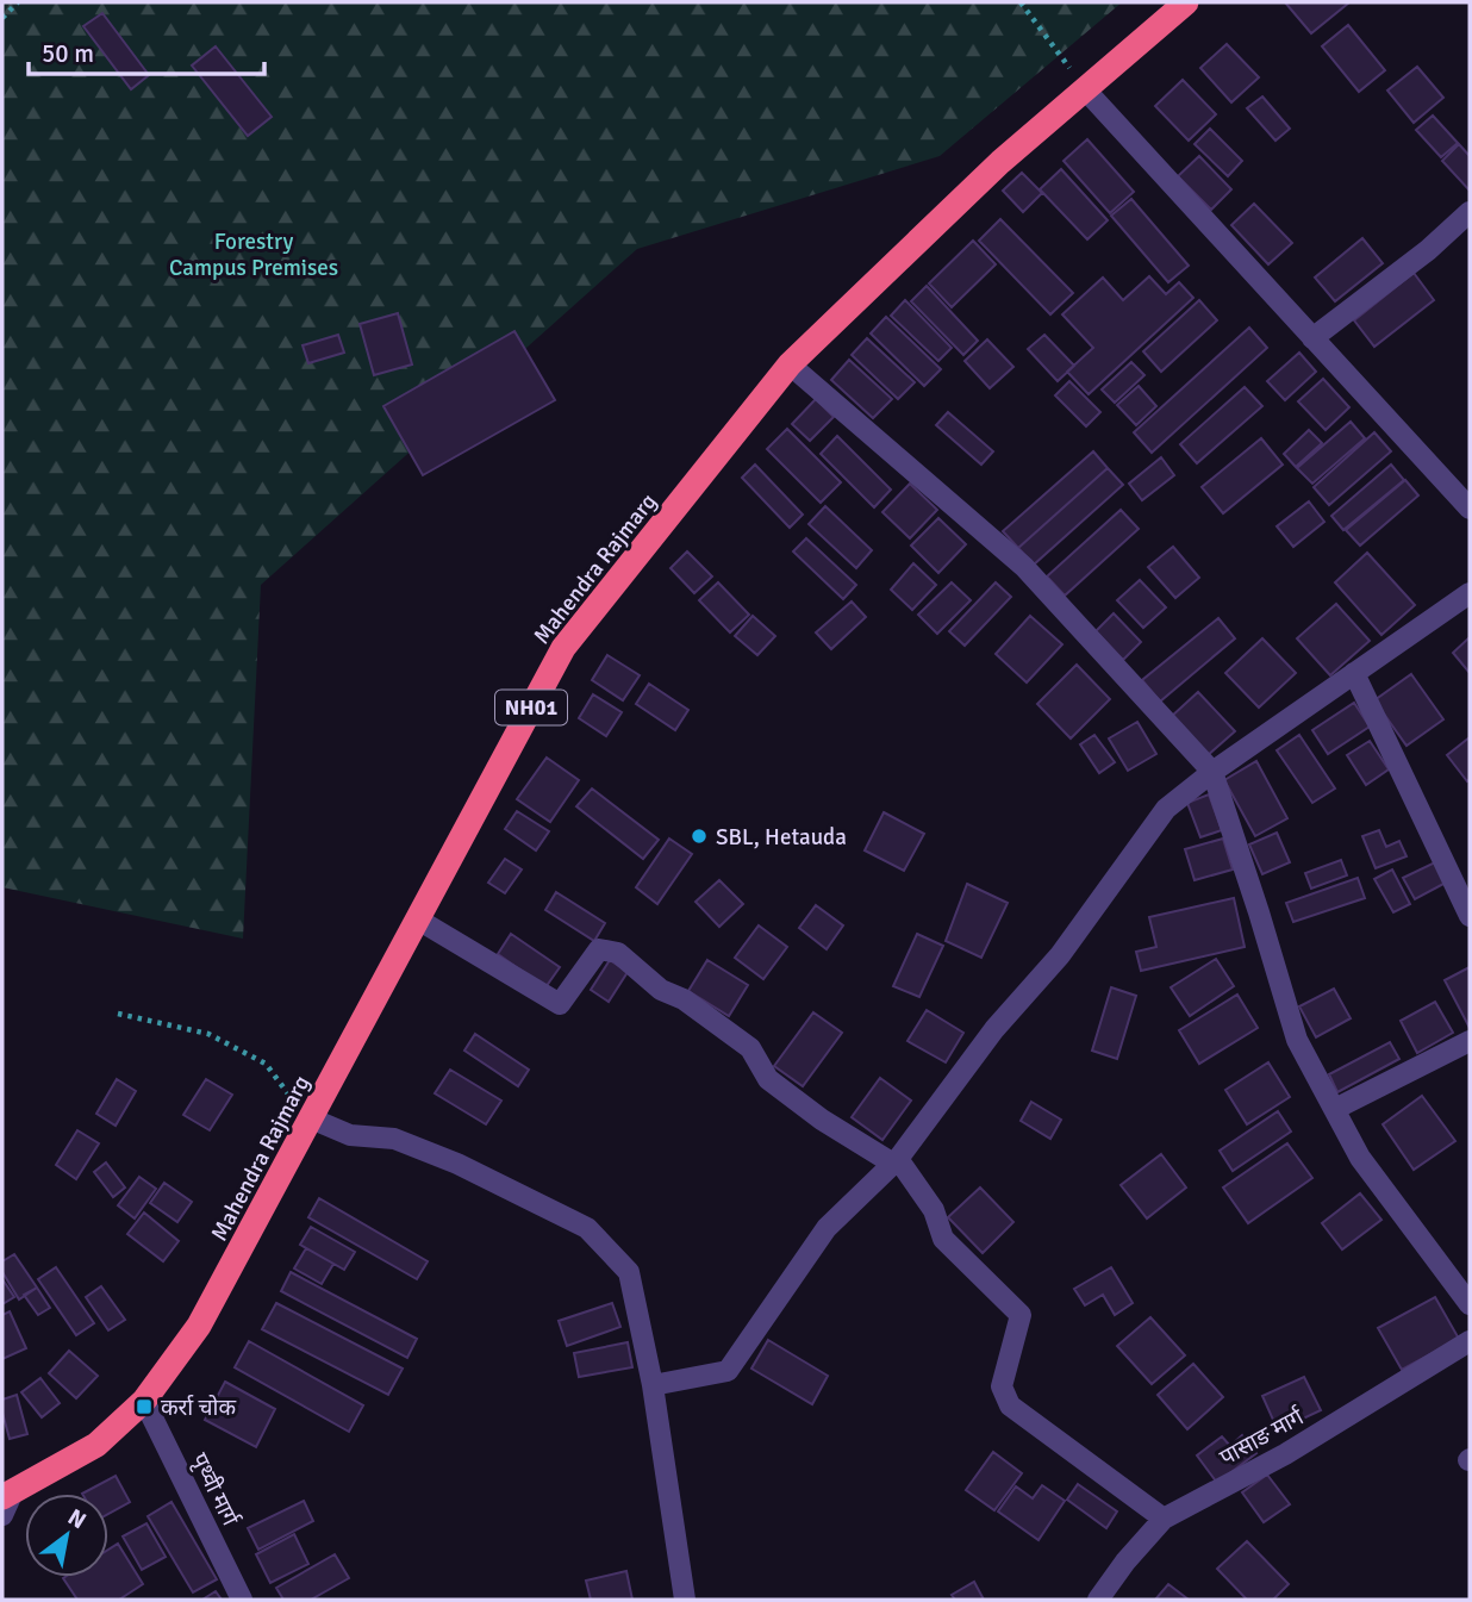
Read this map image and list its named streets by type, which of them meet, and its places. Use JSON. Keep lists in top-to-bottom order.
{
  "streets": {
    "highway": ["Mahendra Rajmarg", "NH01"],
    "street": ["पासाङ मार्ग", "पृथ्वी मार्ग"]
  },
  "crossings": [
    ["Mahendra Rajmarg", "पृथ्वी मार्ग"]
  ],
  "parks": ["Forestry Campus Premises"],
  "places": {
    "other": ["SBL, Hetauda"],
    "transit": ["कर्रा चोक"]
  },
  "scale_bar": "50 m",
  "north": "top right"
}
